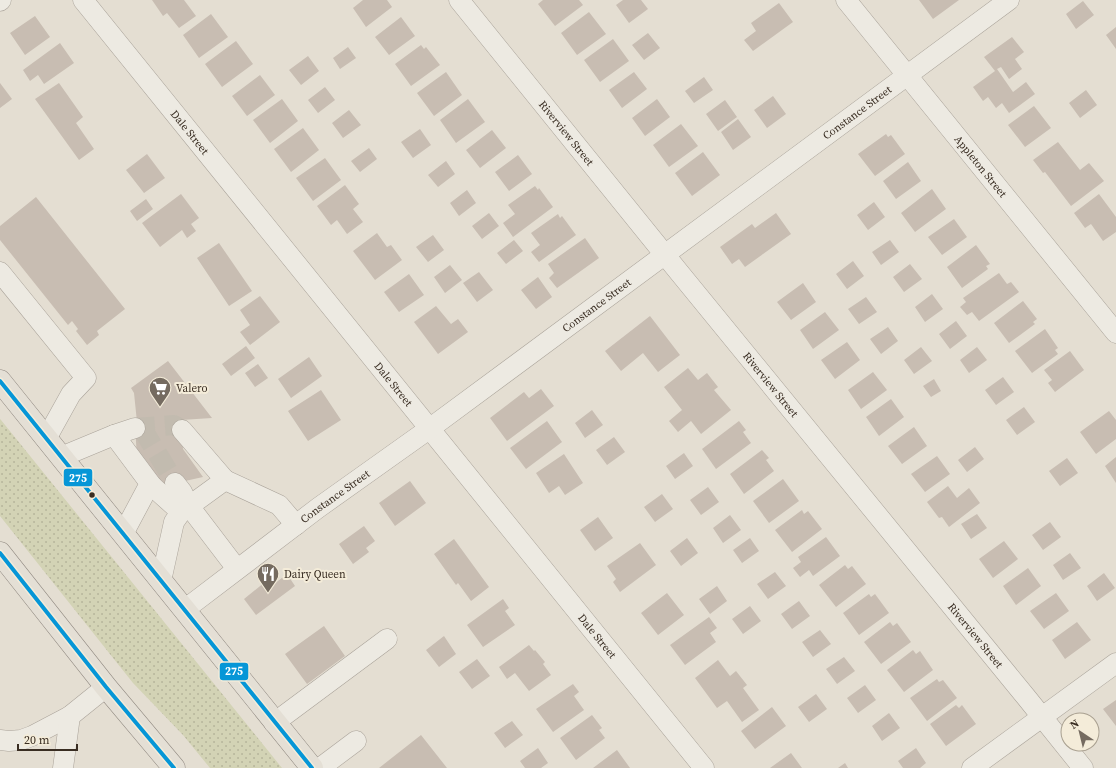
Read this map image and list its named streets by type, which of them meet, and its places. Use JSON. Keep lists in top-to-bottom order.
{
  "streets": {
    "street": [
      "Constance Street",
      "Dale Street",
      "Riverview Street",
      "Appleton Street"
    ]
  },
  "crossings": [
    ["Constance Street", "Dale Street"],
    ["Constance Street", "Riverview Street"],
    ["Constance Street", "Appleton Street"]
  ],
  "places": {
    "supermarket": ["Valero"],
    "restaurant": ["Dairy Queen"]
  },
  "lines": ["transit line 275"],
  "scale_bar": "20 m",
  "north": "top left"
}
